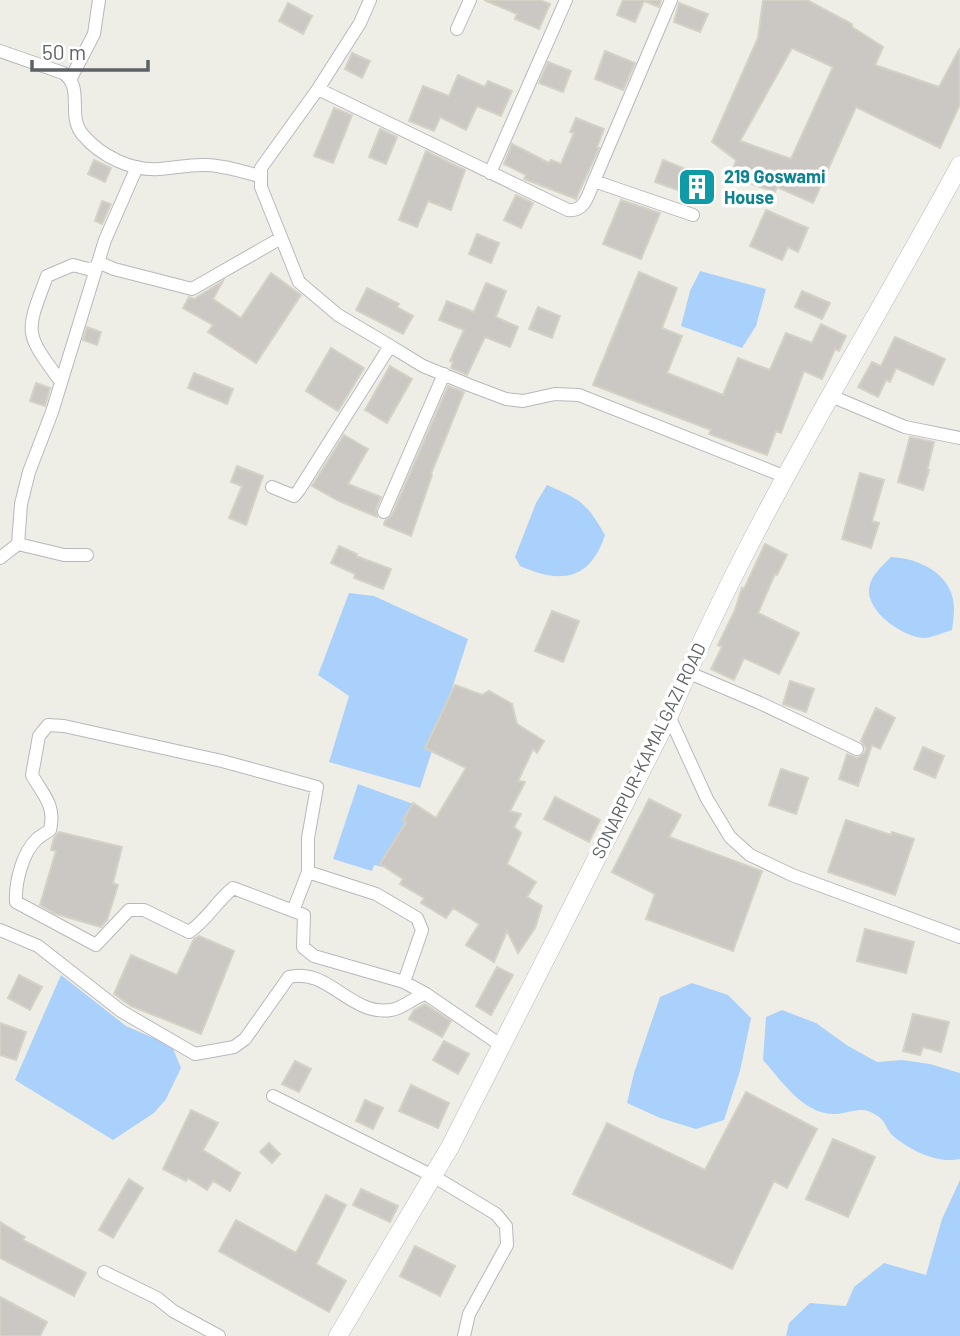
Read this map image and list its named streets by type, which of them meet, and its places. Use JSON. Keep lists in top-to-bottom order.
{
  "streets": {
    "main road": ["SONARPUR-KAMALGAZI ROAD"]
  },
  "places": {
    "building": ["219 Goswami House"]
  },
  "scale_bar": "50 m"
}
